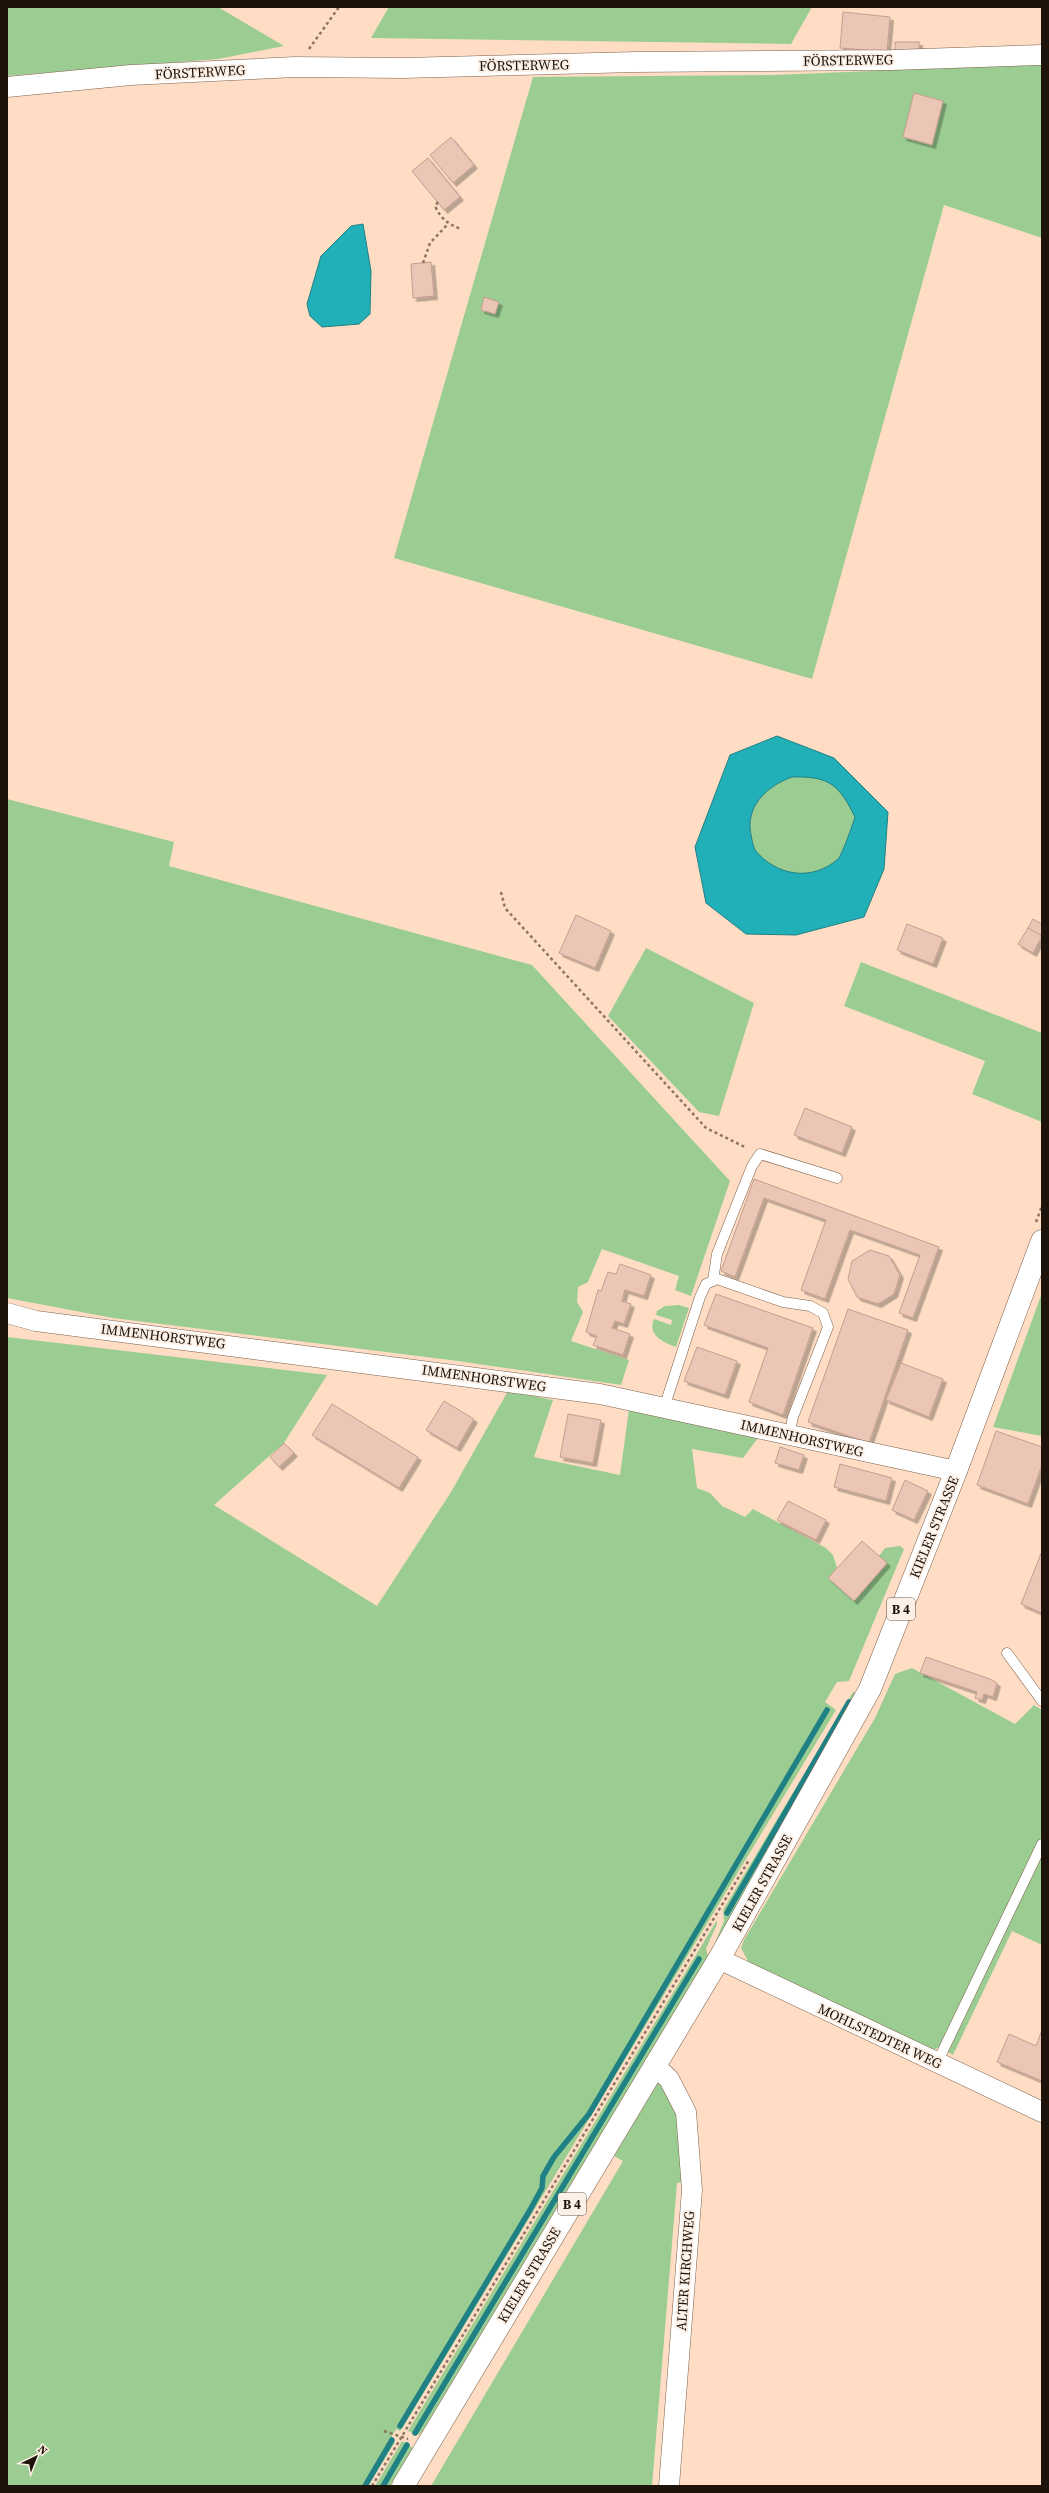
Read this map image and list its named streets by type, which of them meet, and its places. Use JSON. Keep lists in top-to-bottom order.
{
  "streets": {
    "main road": ["KIELER STRASSE", "B 4"],
    "street": [
      "FÖRSTERWEG",
      "IMMENHORSTWEG",
      "MOHLSTEDTER WEG",
      "ALTER KIRCHWEG"
    ]
  },
  "crossings": [
    ["IMMENHORSTWEG", "KIELER STRASSE"],
    ["KIELER STRASSE", "MOHLSTEDTER WEG"],
    ["KIELER STRASSE", "ALTER KIRCHWEG"]
  ],
  "north": "top right"
}
